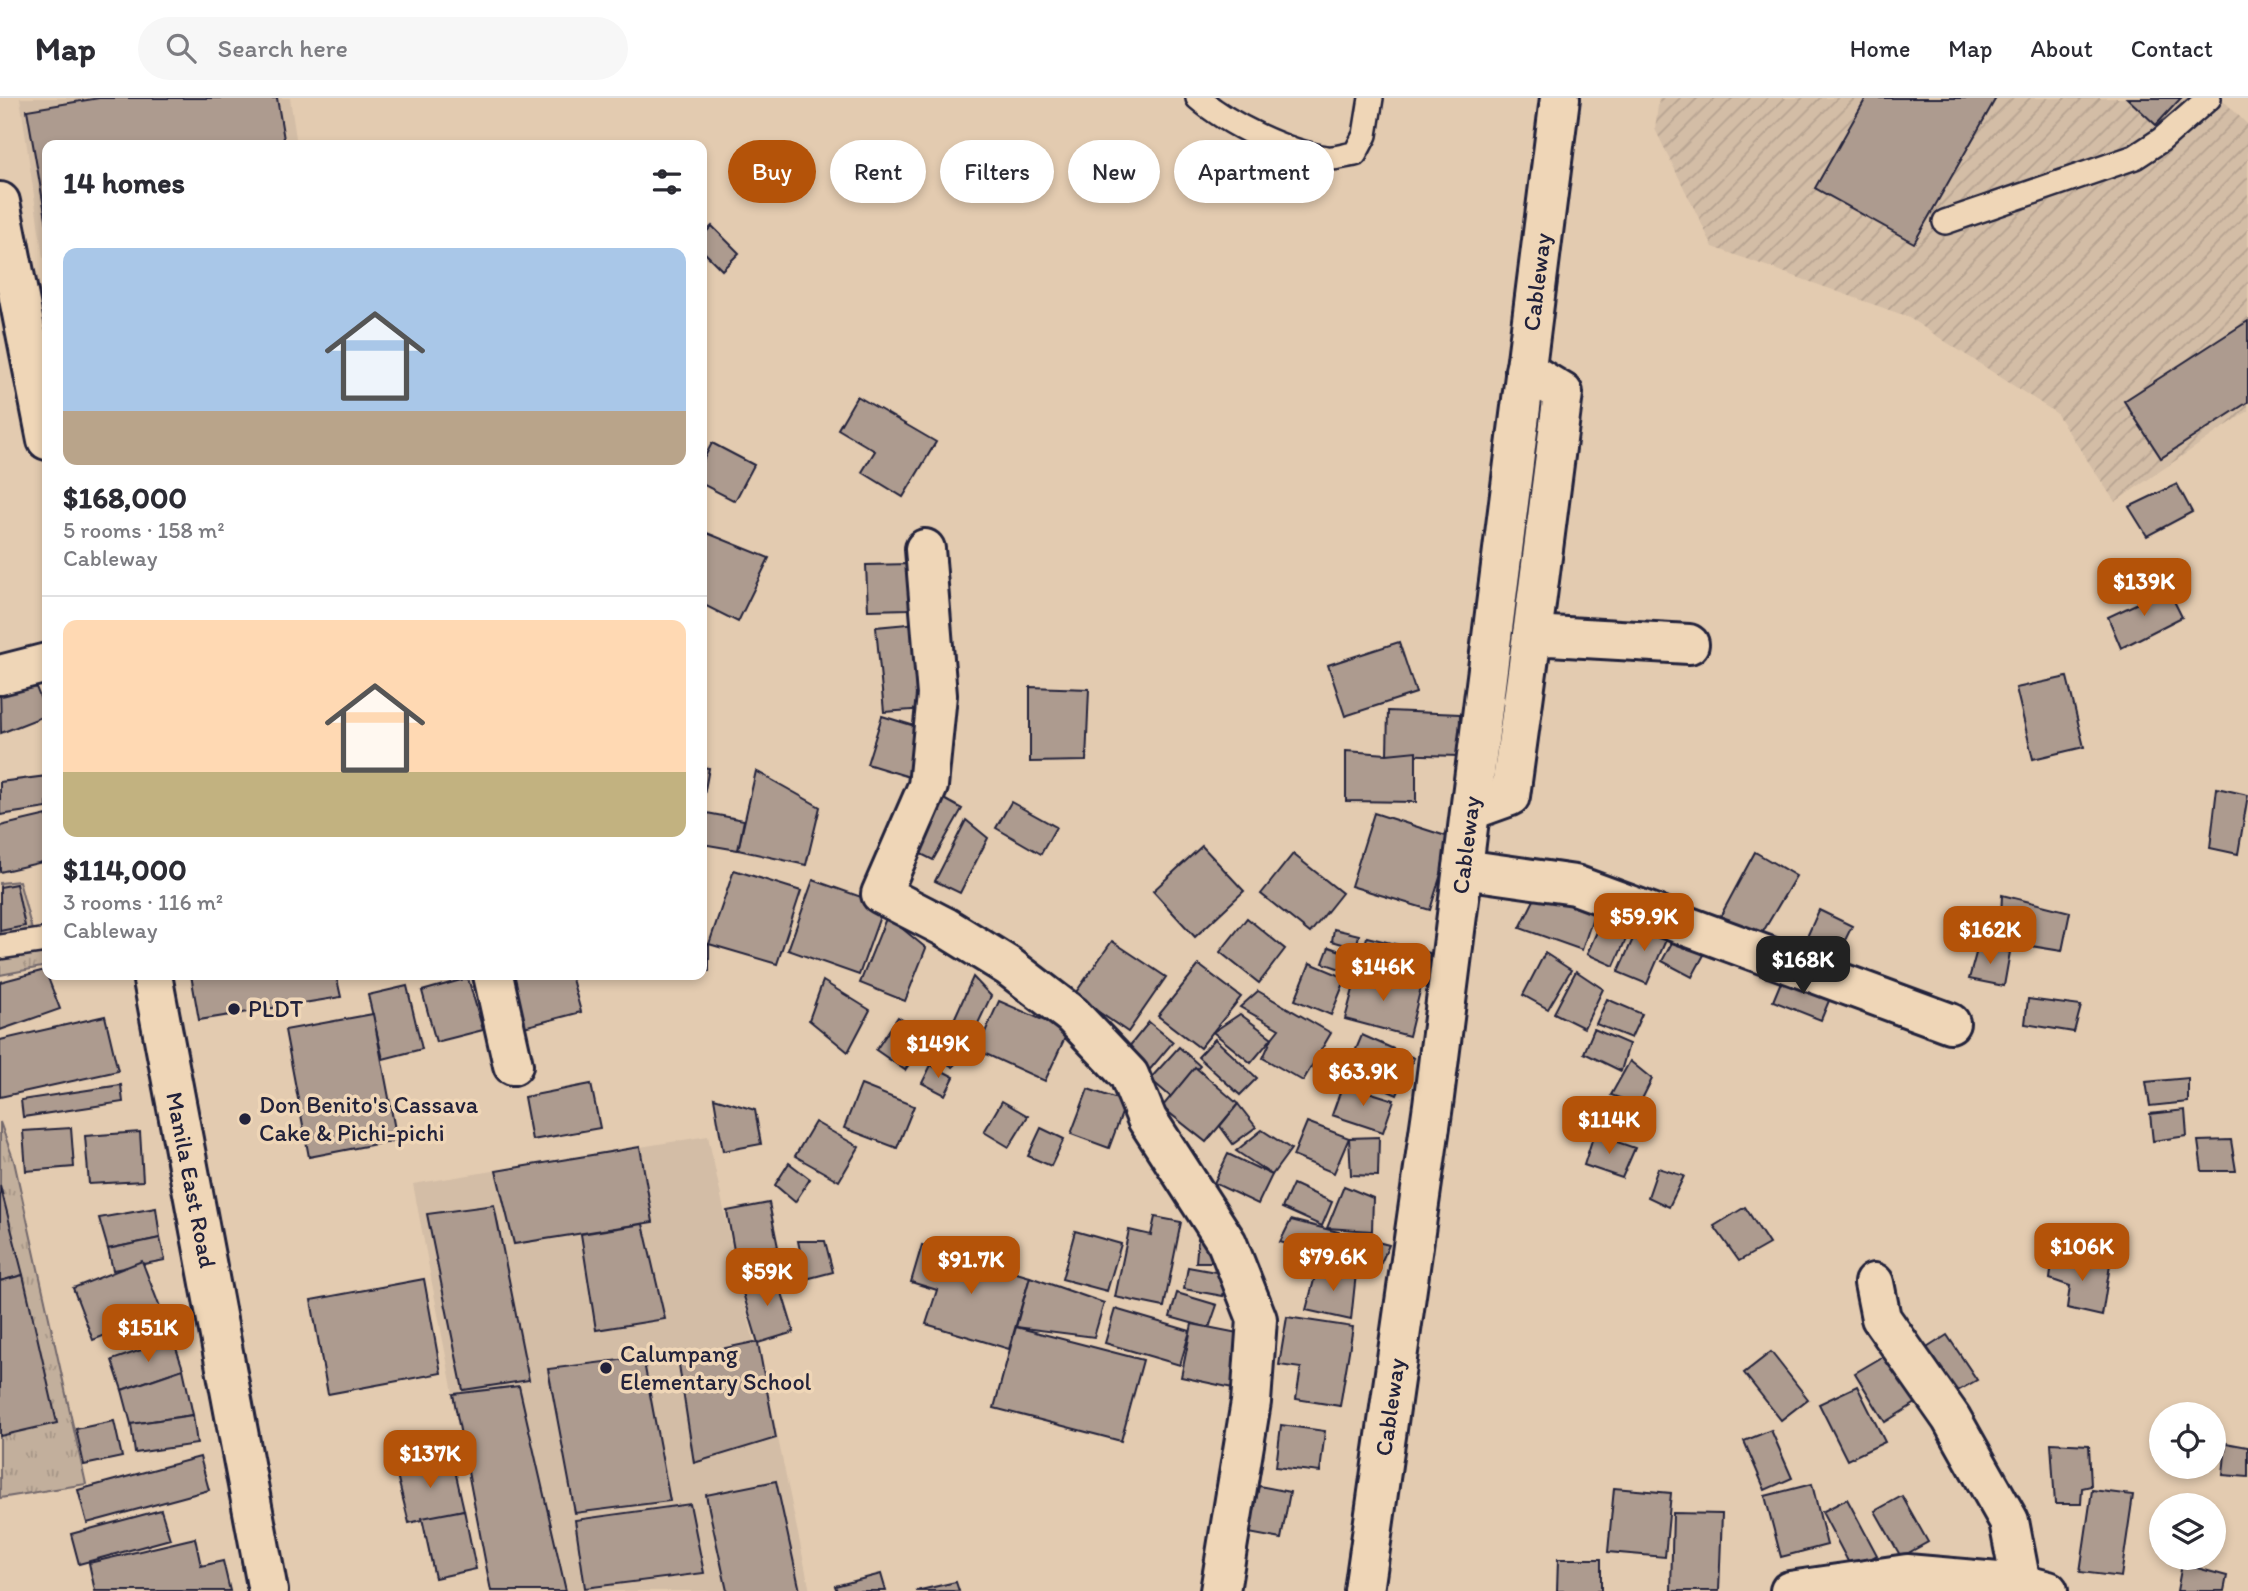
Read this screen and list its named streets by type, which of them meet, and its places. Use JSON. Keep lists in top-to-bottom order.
{
  "streets": {
    "street": ["Cableway", "Manila East Road"]
  },
  "places": ["PLDT", "Don Benito's Cassava Cake & Pichi-pichi", "Calumpang Elementary School"],
  "page": {
    "header": "Map",
    "search": "Search here",
    "nav": [
      "Home",
      "Map",
      "About",
      "Contact"
    ],
    "chip": [
      "Buy",
      "Rent",
      "Filters",
      "New",
      "Apartment"
    ],
    "heading": "14 homes",
    "list": [
      {
        "name": "$168,000",
        "note": "5 rooms · 158 m² · Cableway"
      },
      {
        "name": "$114,000",
        "note": "3 rooms · 116 m² · Cableway"
      }
    ],
    "price": [
      "$139K",
      "$59.9K",
      "$162K",
      "$168K",
      "$146K",
      "$149K",
      "$63.9K",
      "$114K",
      "$106K",
      "$79.6K",
      "$91.7K",
      "$59K",
      "$151K",
      "$137K"
    ]
  }
}
